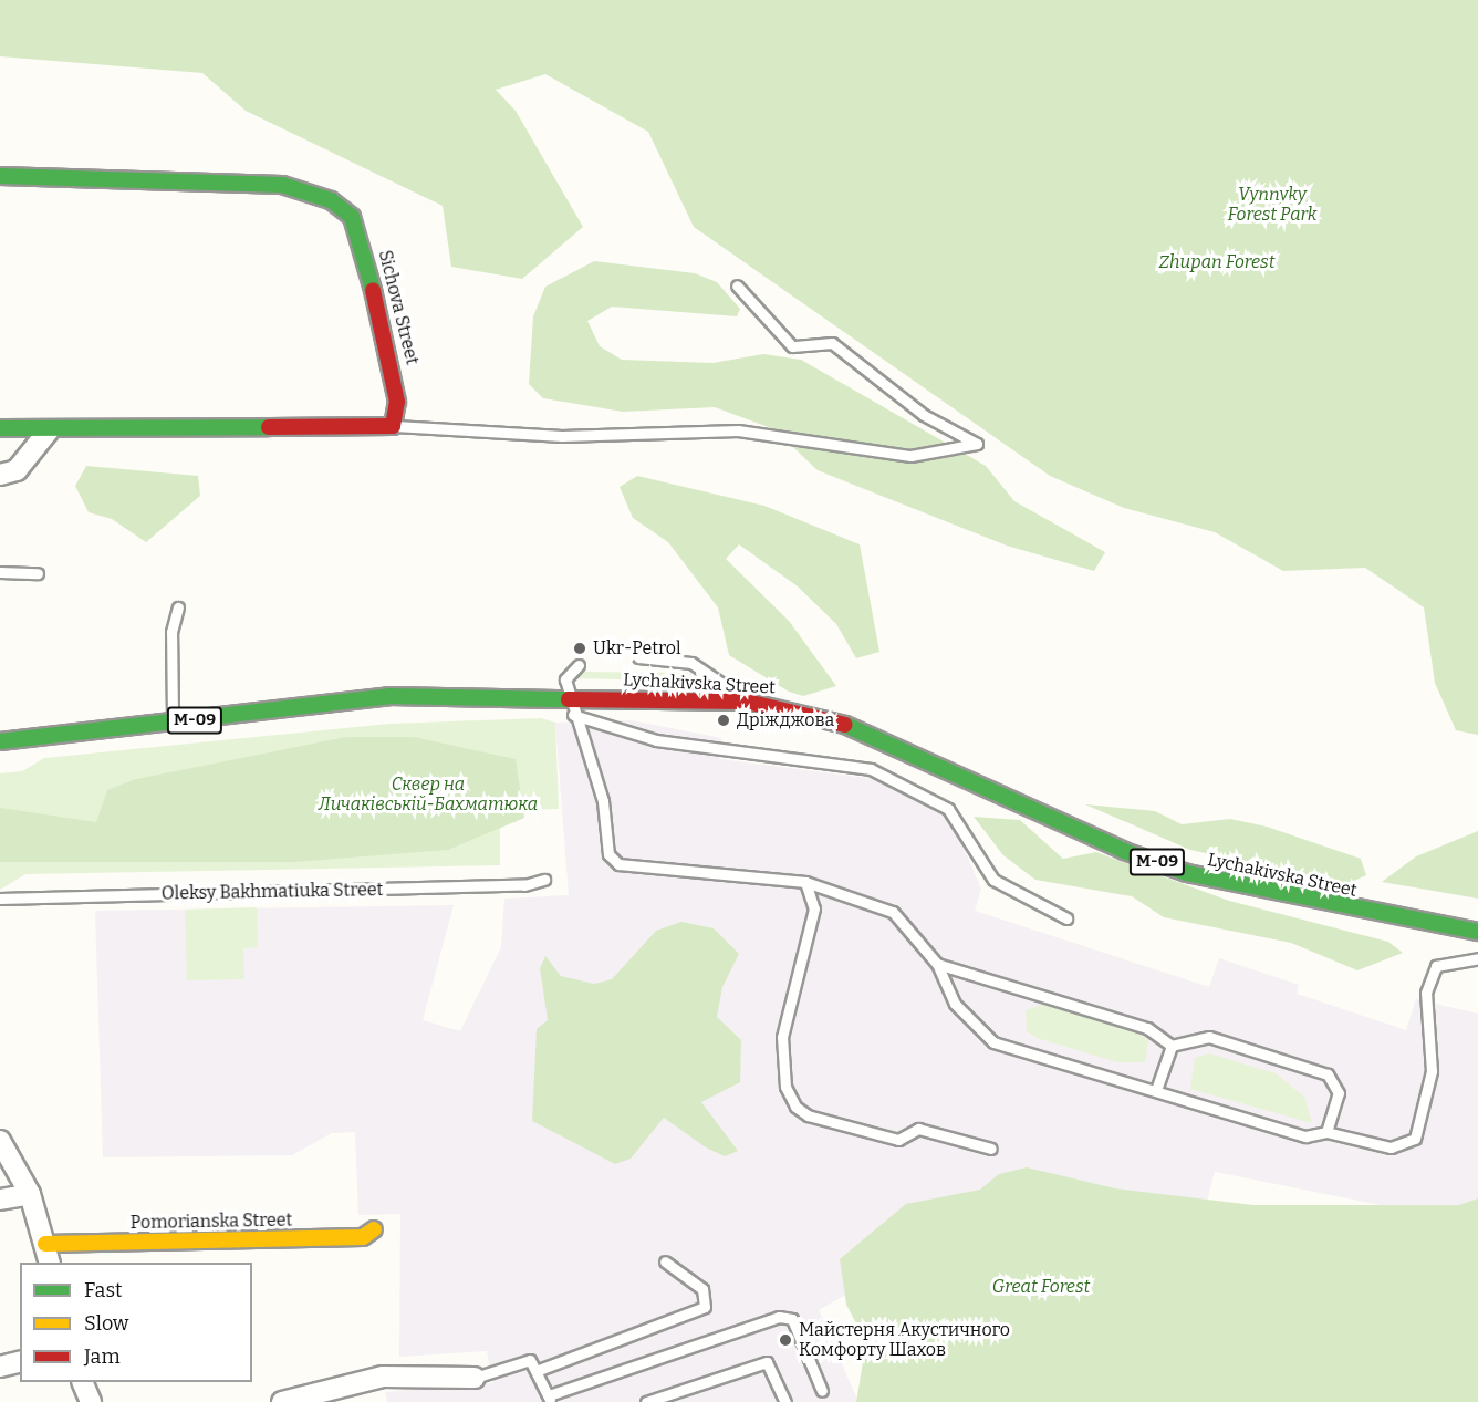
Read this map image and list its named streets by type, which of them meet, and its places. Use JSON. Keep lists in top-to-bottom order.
{
  "streets": {
    "main road": [
      "Sichova Street",
      "Lychakivska Street",
      "М-09",
      "Pomorianska Street"
    ],
    "lane": ["Oleksy Bakhmatiuka Street"]
  },
  "parks": [
    "Vynnyky Forest Park",
    "Zhupan Forest",
    "Сквер на Личаківській-Бахматюка",
    "Great Forest"
  ],
  "places": ["Ukr-Petrol", "Дріжджова", "Майстерня Акустичного Комфорту Шахов"],
  "legend": ["Fast", "Slow", "Jam"]
}
